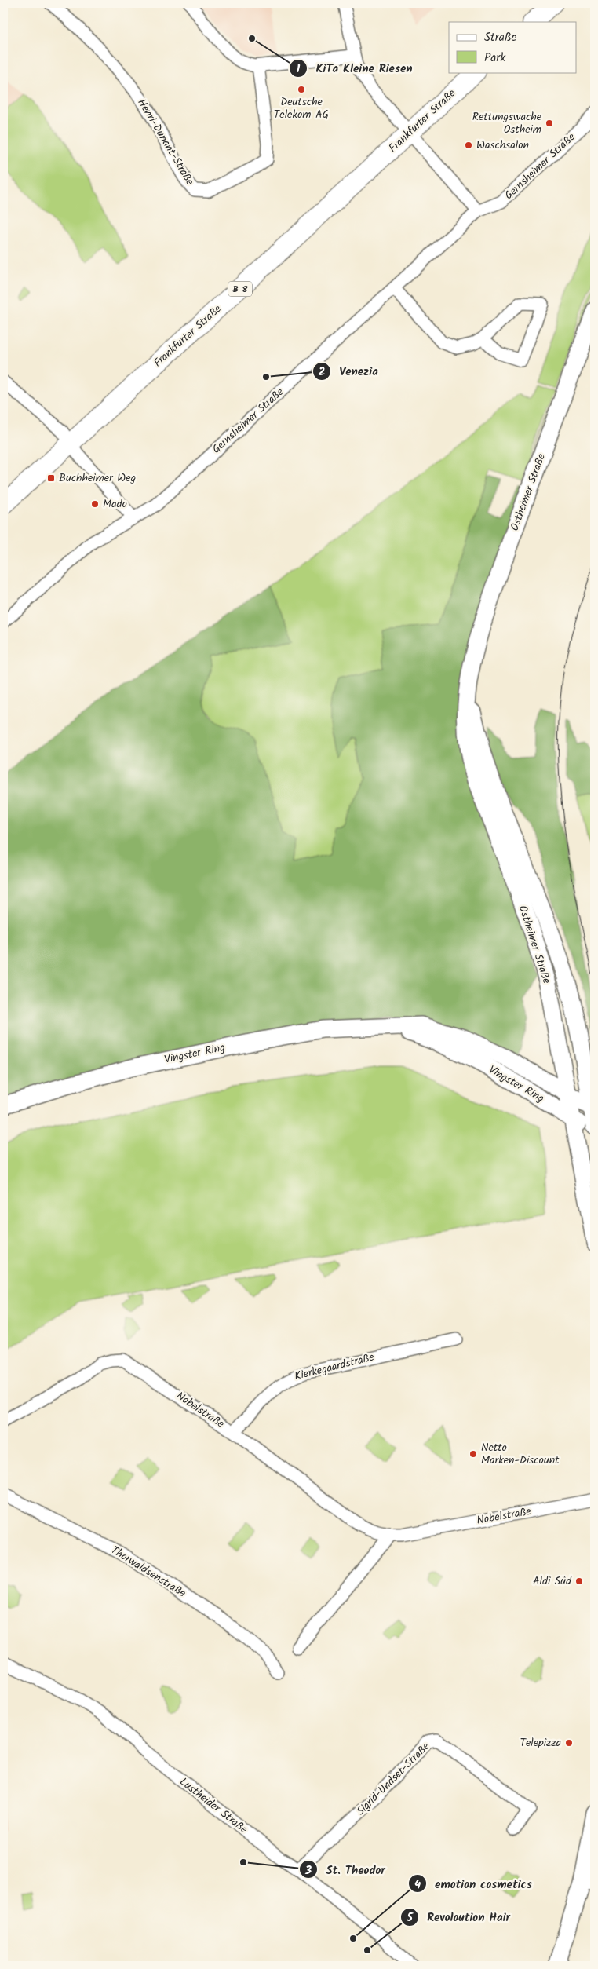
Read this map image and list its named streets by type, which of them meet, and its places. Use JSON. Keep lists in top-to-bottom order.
{
  "streets": {
    "main road": [
      "Frankfurter Straße",
      "B 8",
      "Ostheimer Straße",
      "Vingster Ring"
    ],
    "street": [
      "Henri-Dunant-Straße",
      "Gernsheimer Straße",
      "Kierkegaardstraße",
      "Nobelstraße",
      "Thorwaldsenstraße",
      "Sigrid-Undset-Straße",
      "Lustheider Straße"
    ]
  },
  "crossings": [
    ["Ostheimer Straße", "Vingster Ring"],
    ["Kierkegaardstraße", "Nobelstraße"],
    ["Sigrid-Undset-Straße", "Lustheider Straße"]
  ],
  "places": {
    "other": [
      "KiTa Kleine Riesen",
      "Deutsche Telekom AG",
      "Rettungswache Ostheim",
      "Waschsalon",
      "Venezia",
      "Mado",
      "Netto Marken-Discount",
      "Aldi Süd",
      "Telepizza",
      "St. Theodor",
      "emotion cosmetics",
      "Revoloution Hair"
    ],
    "transit": ["Buchheimer Weg"]
  },
  "legend": ["Straße", "Park"]
}
